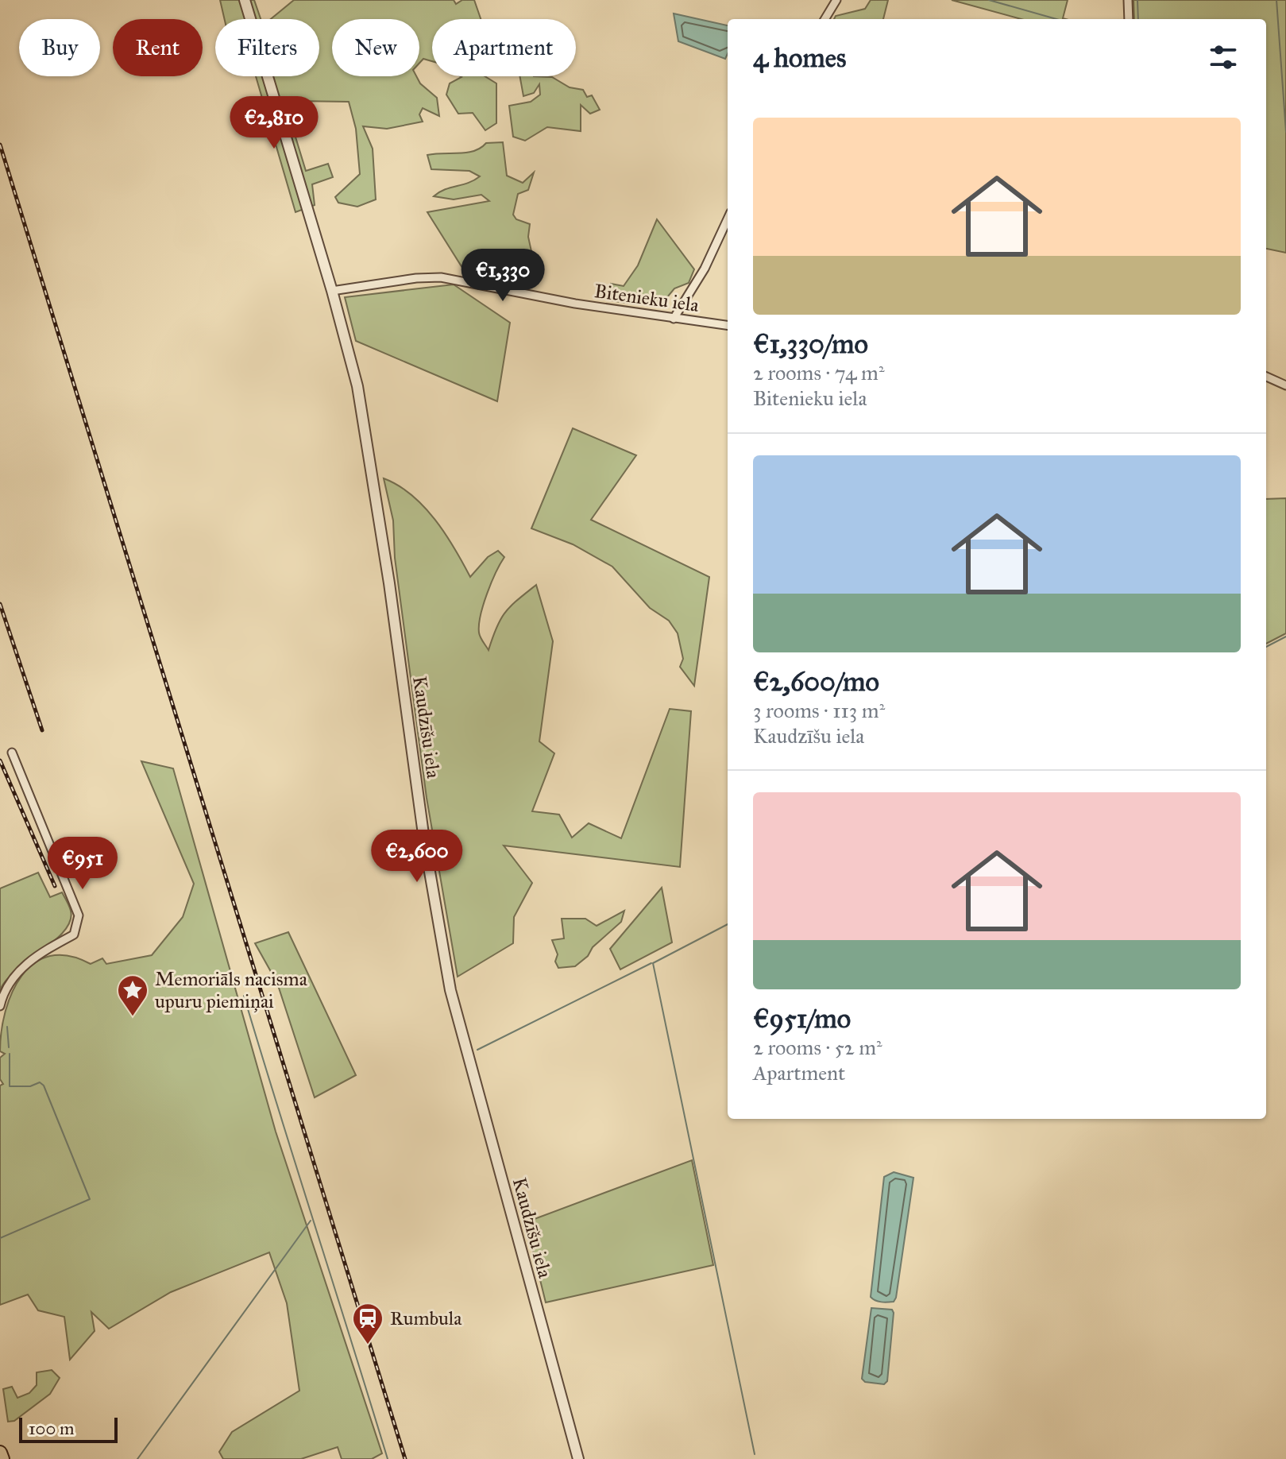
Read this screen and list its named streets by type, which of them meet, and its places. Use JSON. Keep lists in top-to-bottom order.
{
  "streets": {
    "street": ["Bitenieku iela", "Kaudzīšu iela"]
  },
  "crossings": [
    ["Bitenieku iela", "Kaudzīšu iela"]
  ],
  "places": {
    "place": ["Memoriāls nacisma upuru piemiņai"],
    "station": ["Rumbula"]
  },
  "scale_bar": "100 m",
  "page": {
    "chip": [
      "Buy",
      "Rent",
      "Filters",
      "New",
      "Apartment"
    ],
    "heading": "4 homes",
    "list": [
      {
        "name": "€1,330/mo",
        "note": "2 rooms · 74 m² · Bitenieku iela"
      },
      {
        "name": "€2,600/mo",
        "note": "3 rooms · 113 m² · Kaudzīšu iela"
      },
      {
        "name": "€951/mo",
        "note": "2 rooms · 52 m² · Apartment"
      }
    ],
    "price": [
      "€2,810",
      "€1,330",
      "€2,600",
      "€951"
    ],
    "scale": "100 m"
  }
}
